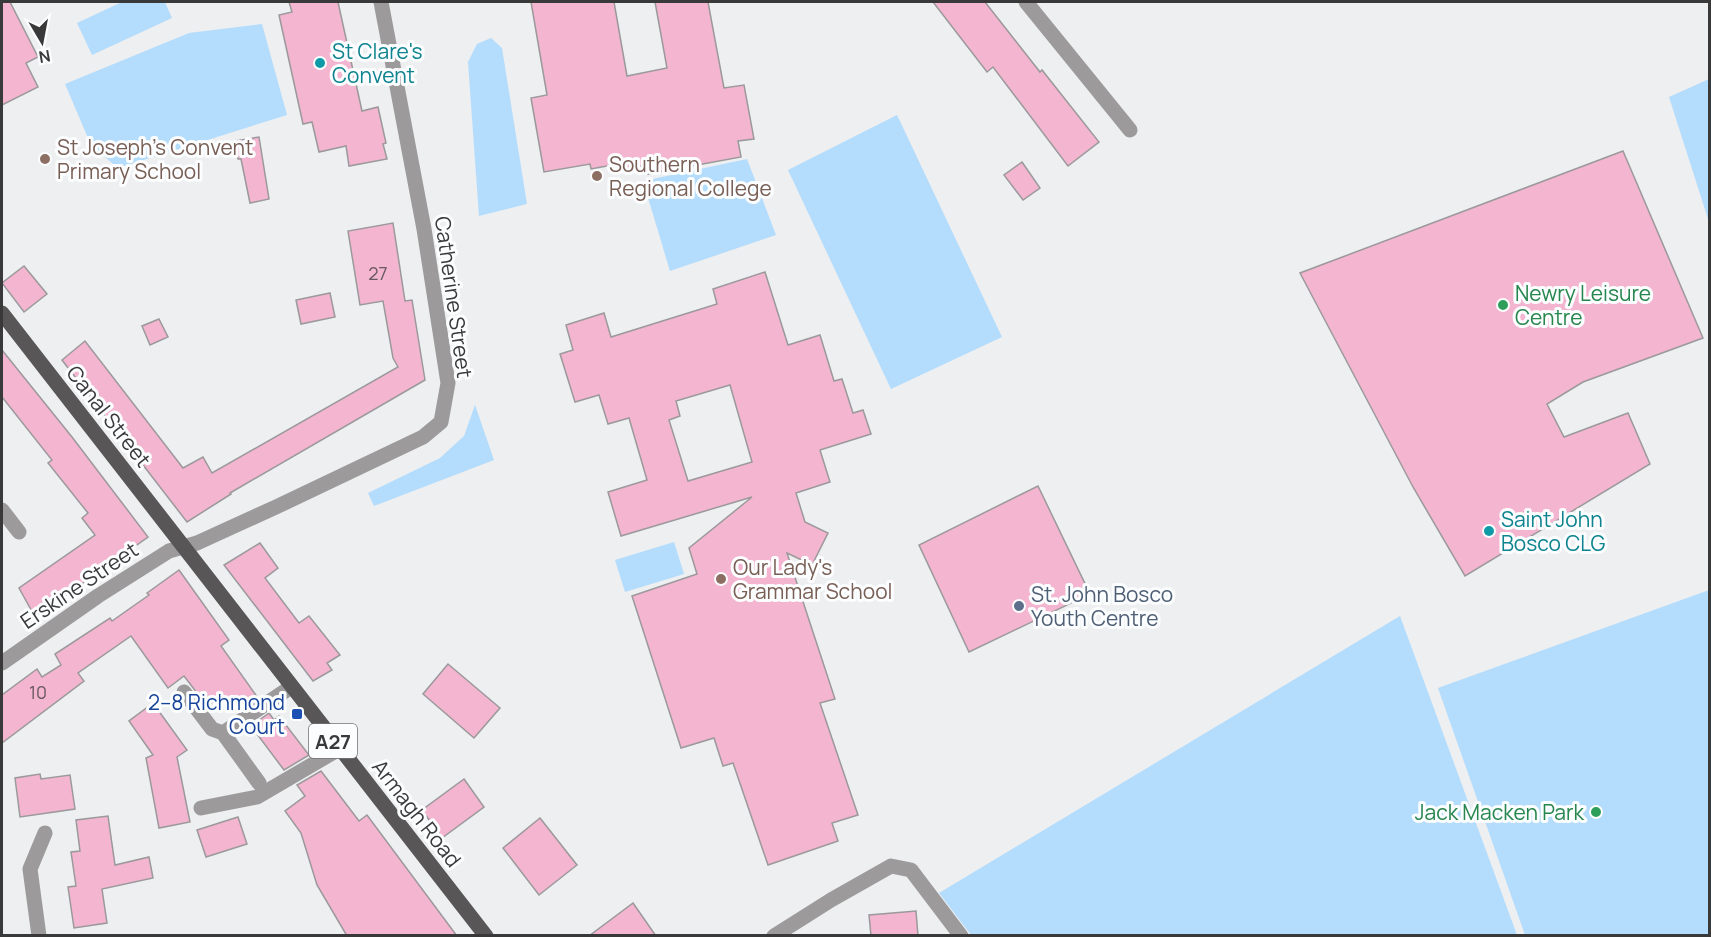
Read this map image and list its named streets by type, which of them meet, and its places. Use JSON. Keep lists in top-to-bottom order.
{
  "streets": {
    "main road": ["Canal Street", "A27", "Armagh Road"],
    "street": ["Catherine Street", "Erskine Street"]
  },
  "crossings": [
    ["Catherine Street", "Canal Street"],
    ["Catherine Street", "Erskine Street"],
    ["Catherine Street", "Armagh Road"],
    ["Canal Street", "Erskine Street"],
    ["Canal Street", "Armagh Road"],
    ["Erskine Street", "Armagh Road"]
  ],
  "places": {
    "other": [
      "St Clare's Convent",
      "St Joseph's Convent Primary School",
      "Southern Regional College",
      "Newry Leisure Centre",
      "Saint John Bosco CLG",
      "Our Lady's Grammar School",
      "St. John Bosco Youth Centre",
      "Jack Macken Park"
    ],
    "transit": ["2–8 Richmond Court"]
  },
  "house_numbers": ["27", "10"],
  "north": "bottom"
}
